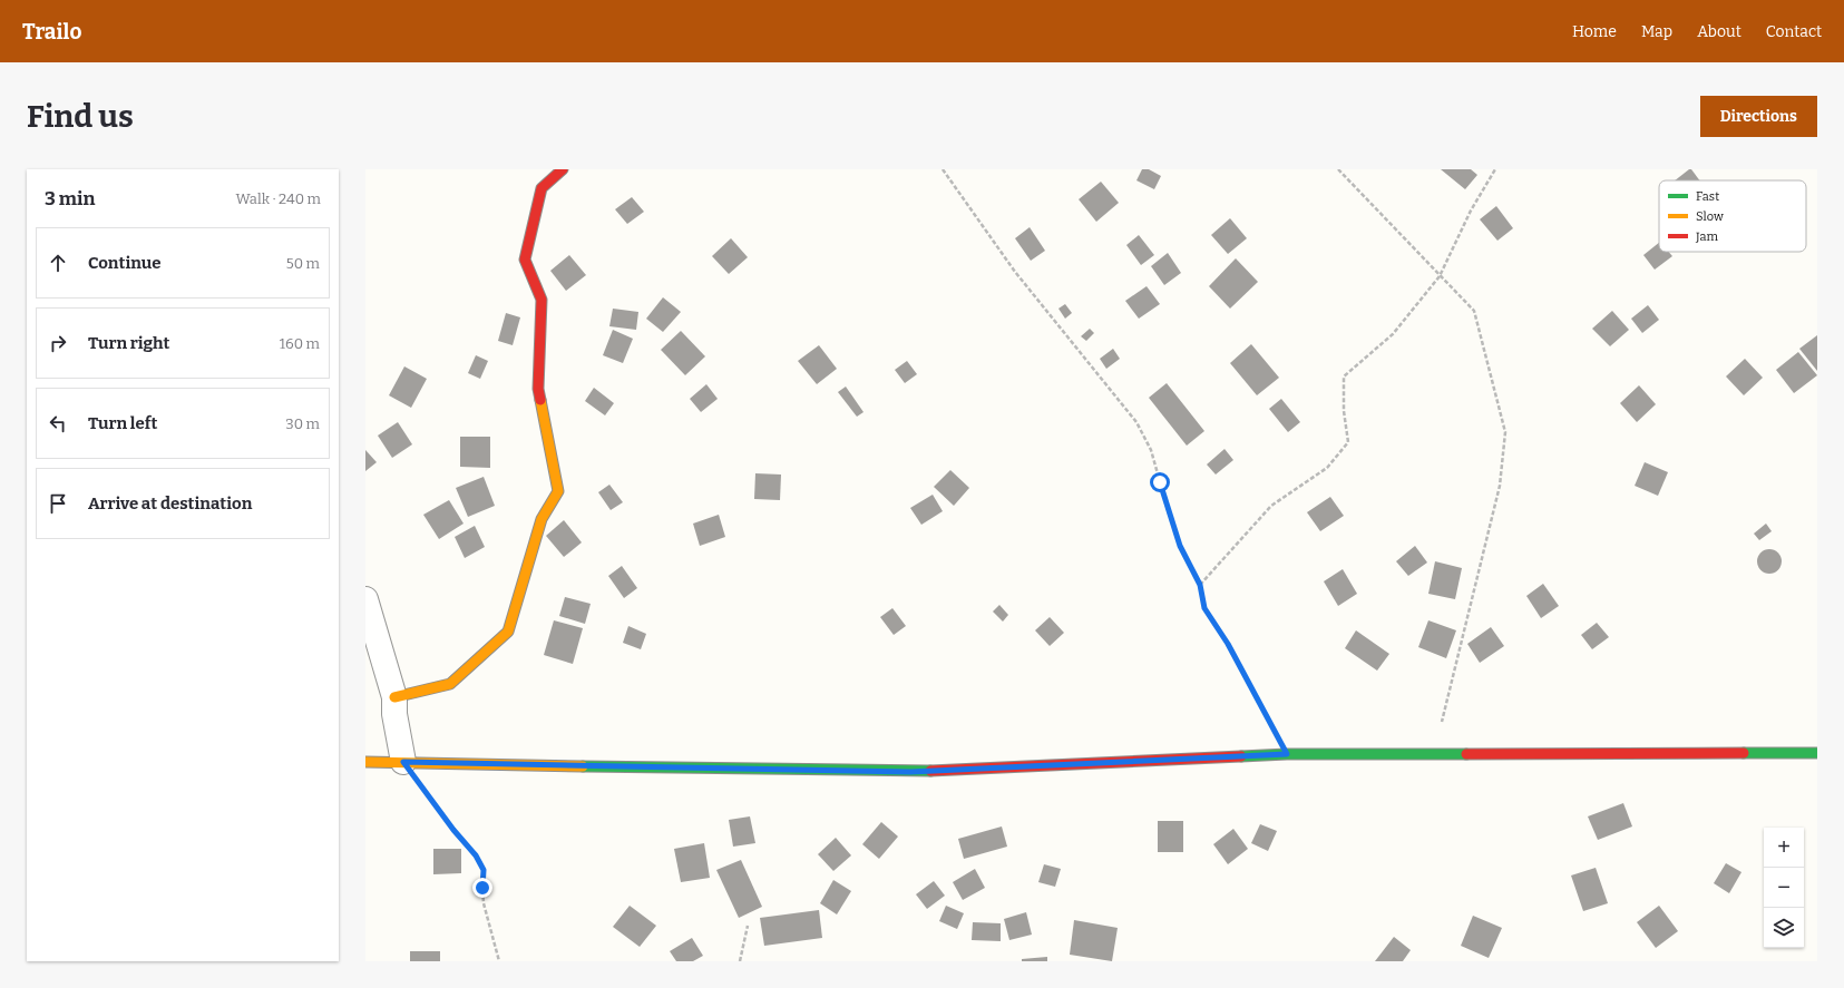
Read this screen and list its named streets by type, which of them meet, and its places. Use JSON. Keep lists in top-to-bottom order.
{
  "legend": ["Fast", "Slow", "Jam"],
  "page": {
    "header": "Trailo",
    "nav": [
      "Home",
      "Map",
      "About",
      "Contact"
    ],
    "buttons": "Directions",
    "title": "Find us",
    "heading": ["3 min", "Walk · 240 m"],
    "list": [
      ["Continue", "50 m"],
      ["Turn right", "160 m"],
      ["Turn left", "30 m"],
      "Arrive at destination"
    ],
    "map_buttons": ["+", "−"]
  }
}
